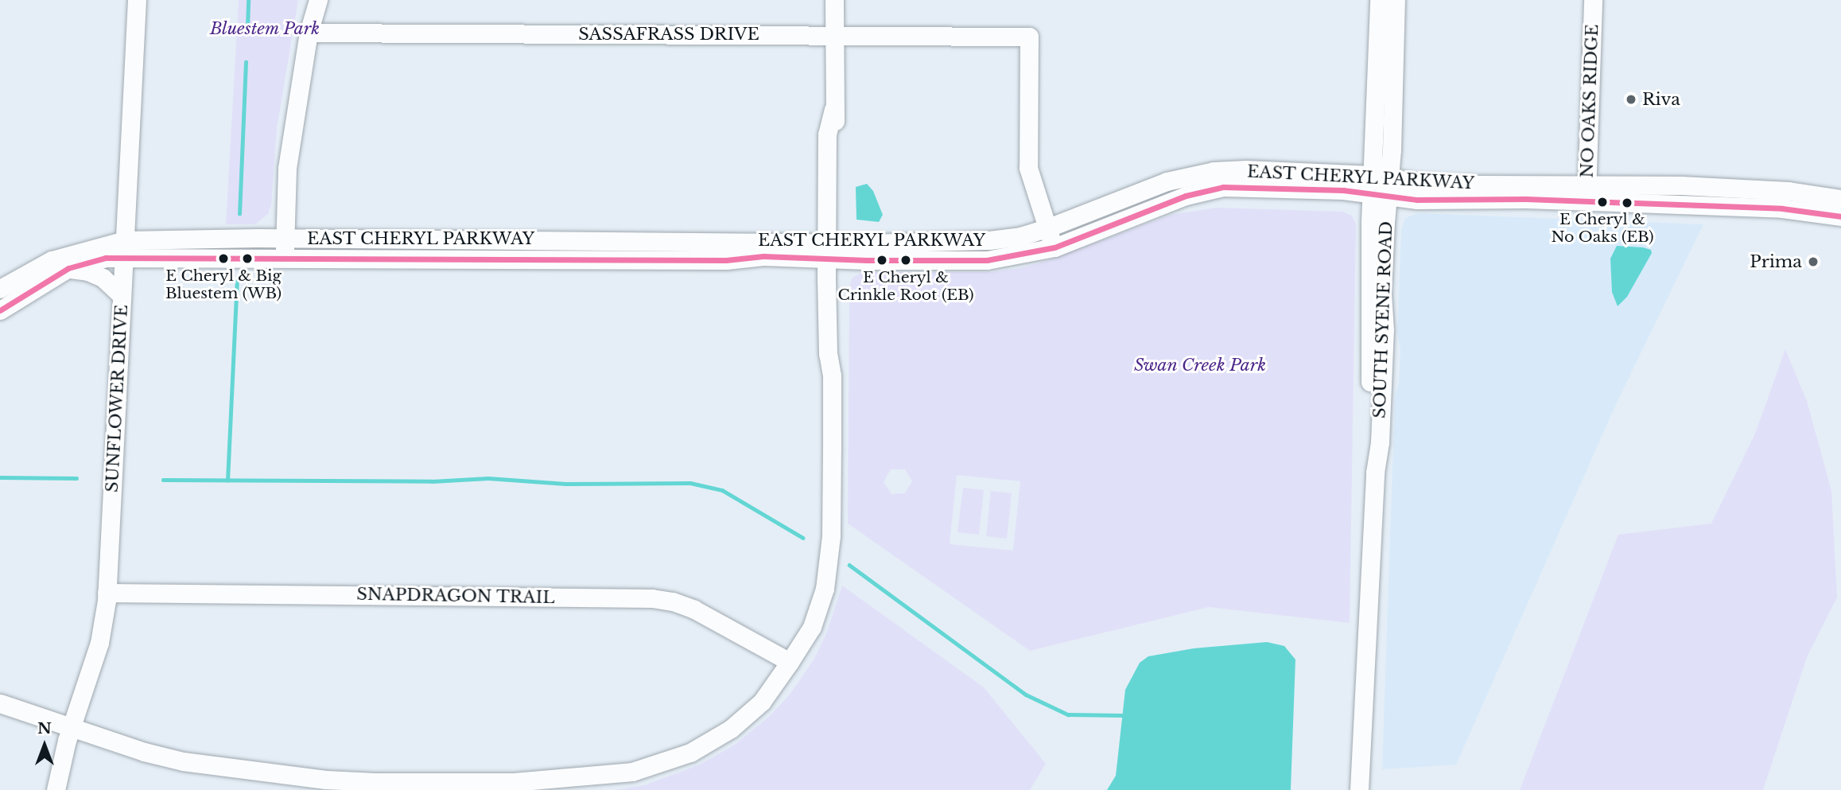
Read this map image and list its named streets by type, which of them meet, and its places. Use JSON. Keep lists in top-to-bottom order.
{
  "streets": {
    "street": [
      "SASSAFRASS DRIVE",
      "NO OAKS RIDGE",
      "EAST CHERYL PARKWAY",
      "SOUTH SYENE ROAD",
      "SUNFLOWER DRIVE",
      "SNAPDRAGON TRAIL"
    ]
  },
  "crossings": [
    ["SASSAFRASS DRIVE", "EAST CHERYL PARKWAY"],
    ["NO OAKS RIDGE", "EAST CHERYL PARKWAY"],
    ["EAST CHERYL PARKWAY", "SOUTH SYENE ROAD"],
    ["EAST CHERYL PARKWAY", "SUNFLOWER DRIVE"],
    ["SUNFLOWER DRIVE", "SNAPDRAGON TRAIL"]
  ],
  "parks": ["Bluestem Park", "Swan Creek Park"],
  "places": [
    "Riva",
    "E Cheryl & No Oaks (EB)",
    "E Cheryl & Big Bluestem (WB)",
    "E Cheryl & Crinkle Root (EB)",
    "Prima"
  ],
  "north": "top"
}
